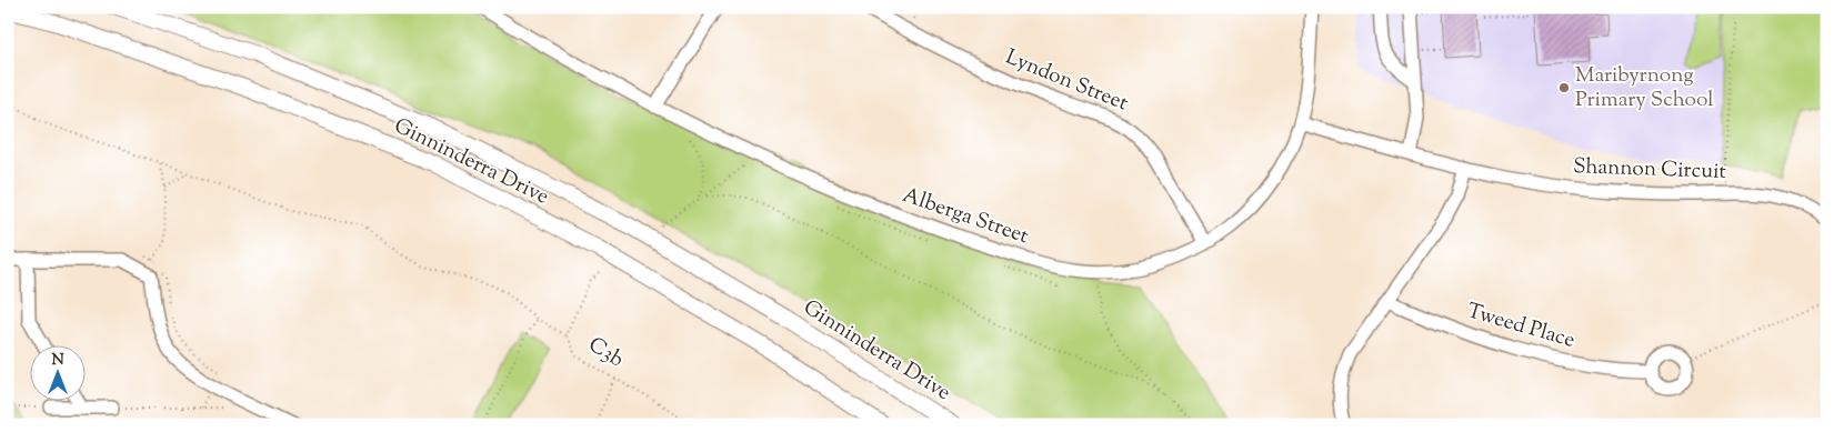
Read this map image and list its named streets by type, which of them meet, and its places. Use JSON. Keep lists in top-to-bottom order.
{
  "streets": {
    "main road": ["Ginninderra Drive"],
    "street": [
      "Lyndon Street",
      "Shannon Circuit",
      "Alberga Street",
      "Tweed Place"
    ],
    "path": ["C3b"]
  },
  "crossings": [
    ["Lyndon Street", "Alberga Street"],
    ["Shannon Circuit", "Alberga Street"]
  ],
  "places": ["Maribyrnong Primary School"],
  "north": "top"
}
